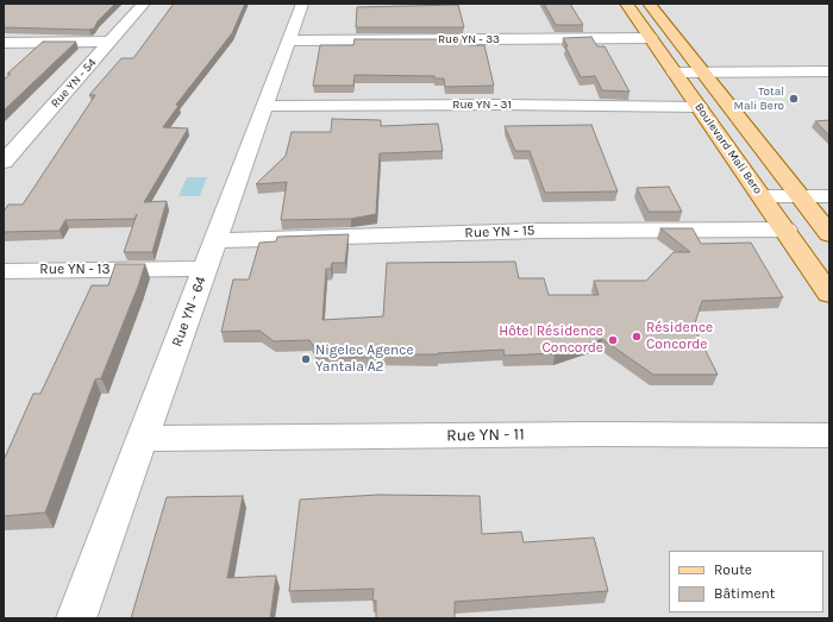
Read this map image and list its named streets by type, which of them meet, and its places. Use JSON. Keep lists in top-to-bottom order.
{
  "streets": {
    "main road": ["Boulevard Mali Bero"],
    "street": [
      "Rue YN - 33",
      "Rue YN - 54",
      "Rue YN - 31",
      "Rue YN - 15",
      "Rue YN - 13",
      "Rue YN - 64",
      "Rue YN - 11"
    ]
  },
  "crossings": [
    ["Rue YN - 33", "Boulevard Mali Bero"],
    ["Rue YN - 33", "Rue YN - 64"],
    ["Rue YN - 31", "Boulevard Mali Bero"],
    ["Rue YN - 31", "Rue YN - 64"],
    ["Boulevard Mali Bero", "Rue YN - 15"],
    ["Rue YN - 15", "Rue YN - 64"],
    ["Rue YN - 13", "Rue YN - 64"],
    ["Rue YN - 64", "Rue YN - 11"]
  ],
  "places": [
    "Total Mali Bero",
    "Résidence Concorde",
    "Hôtel Résidence Concorde",
    "Nigelec Agence Yantala A2"
  ],
  "legend": ["Route", "Bâtiment"]
}
